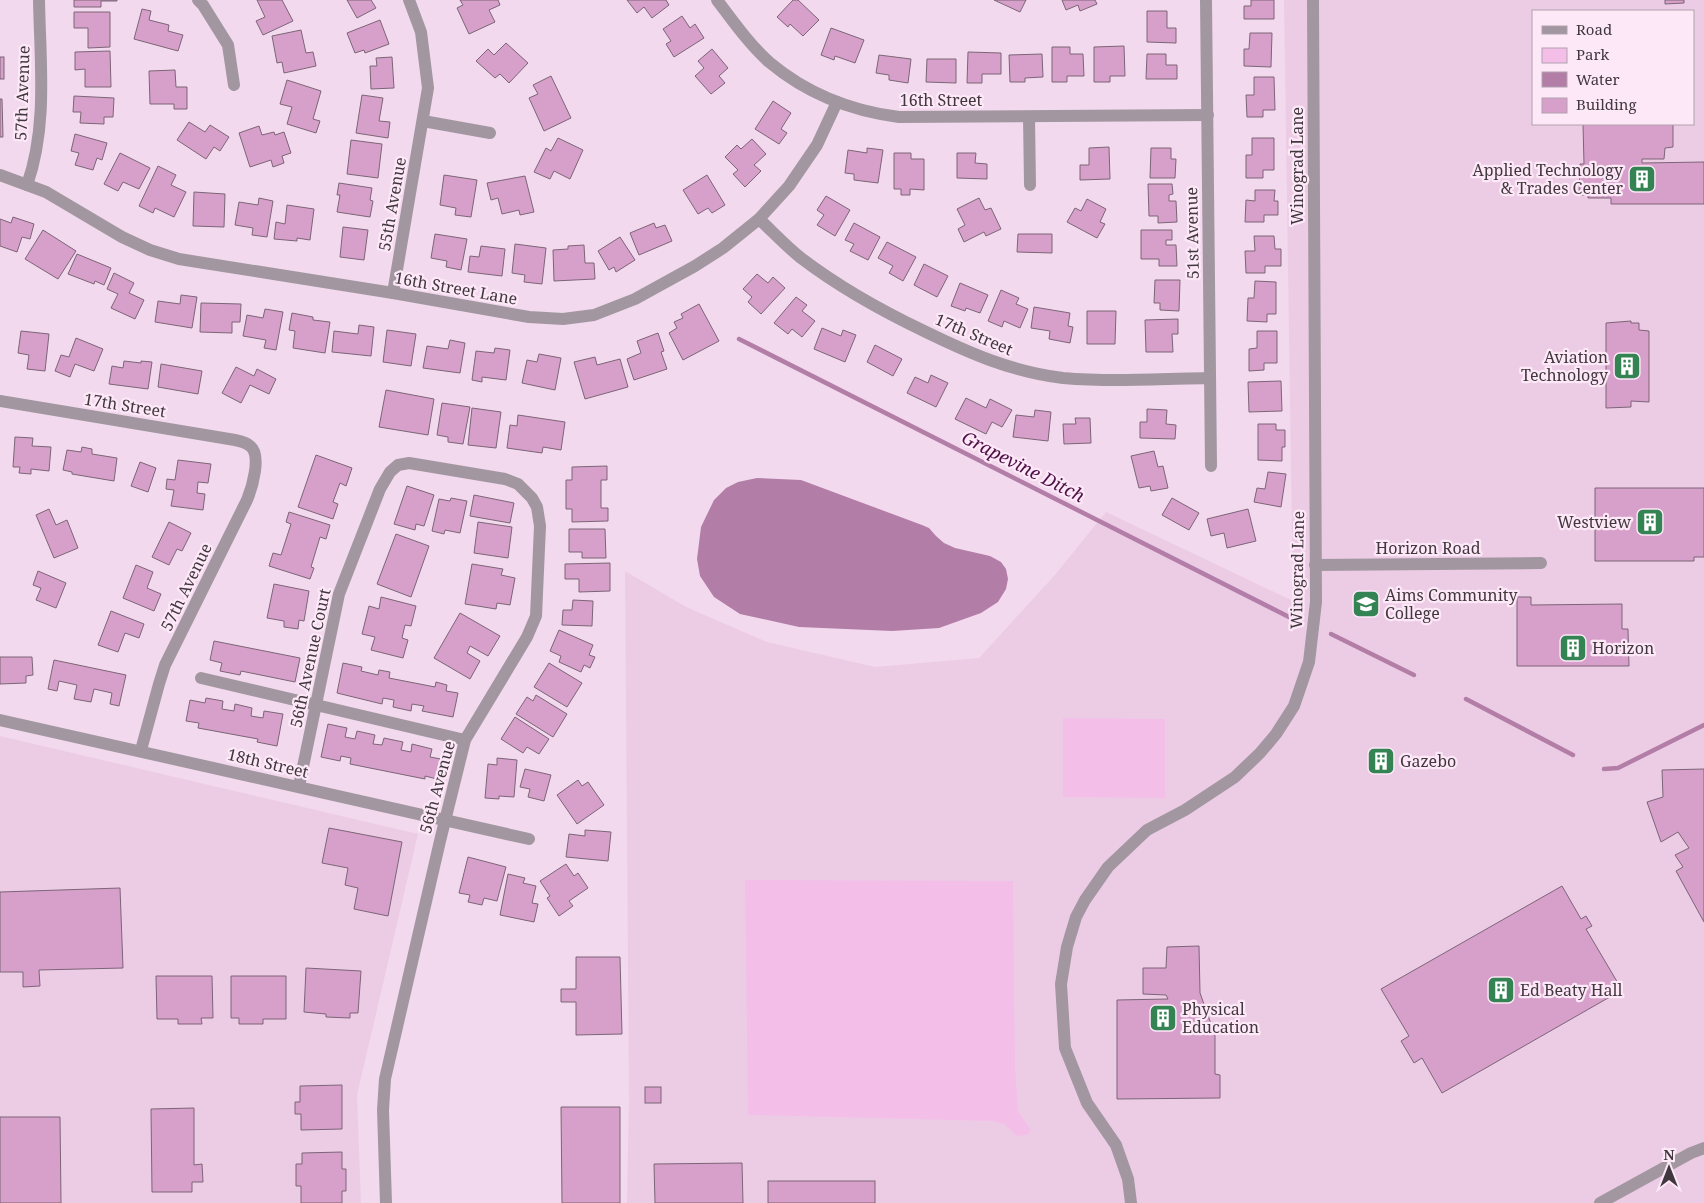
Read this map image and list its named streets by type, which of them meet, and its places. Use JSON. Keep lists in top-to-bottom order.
{
  "streets": {
    "street": [
      "57th Avenue",
      "16th Street",
      "Winograd Lane",
      "55th Avenue",
      "51st Avenue",
      "16th Street Lane",
      "17th Street",
      "Horizon Road",
      "56th Avenue Court",
      "18th Street",
      "56th Avenue"
    ]
  },
  "crossings": [
    ["57th Avenue", "16th Street Lane"],
    ["57th Avenue", "17th Street"],
    ["57th Avenue", "18th Street"],
    ["16th Street", "51st Avenue"],
    ["16th Street", "16th Street Lane"],
    ["Winograd Lane", "Horizon Road"],
    ["55th Avenue", "16th Street Lane"],
    ["51st Avenue", "17th Street"],
    ["16th Street Lane", "17th Street"],
    ["56th Avenue Court", "18th Street"],
    ["56th Avenue Court", "56th Avenue"],
    ["18th Street", "56th Avenue"]
  ],
  "water": ["Grapevine Ditch"],
  "places": {
    "building": [
      "Applied Technology & Trades Center",
      "Aviation Technology",
      "Westview",
      "Horizon",
      "Gazebo",
      "Ed Beaty Hall",
      "Physical Education"
    ],
    "school or university": ["Aims Community College"]
  },
  "legend": [
    "Road",
    "Park",
    "Water",
    "Building"
  ],
  "north": "top"
}
